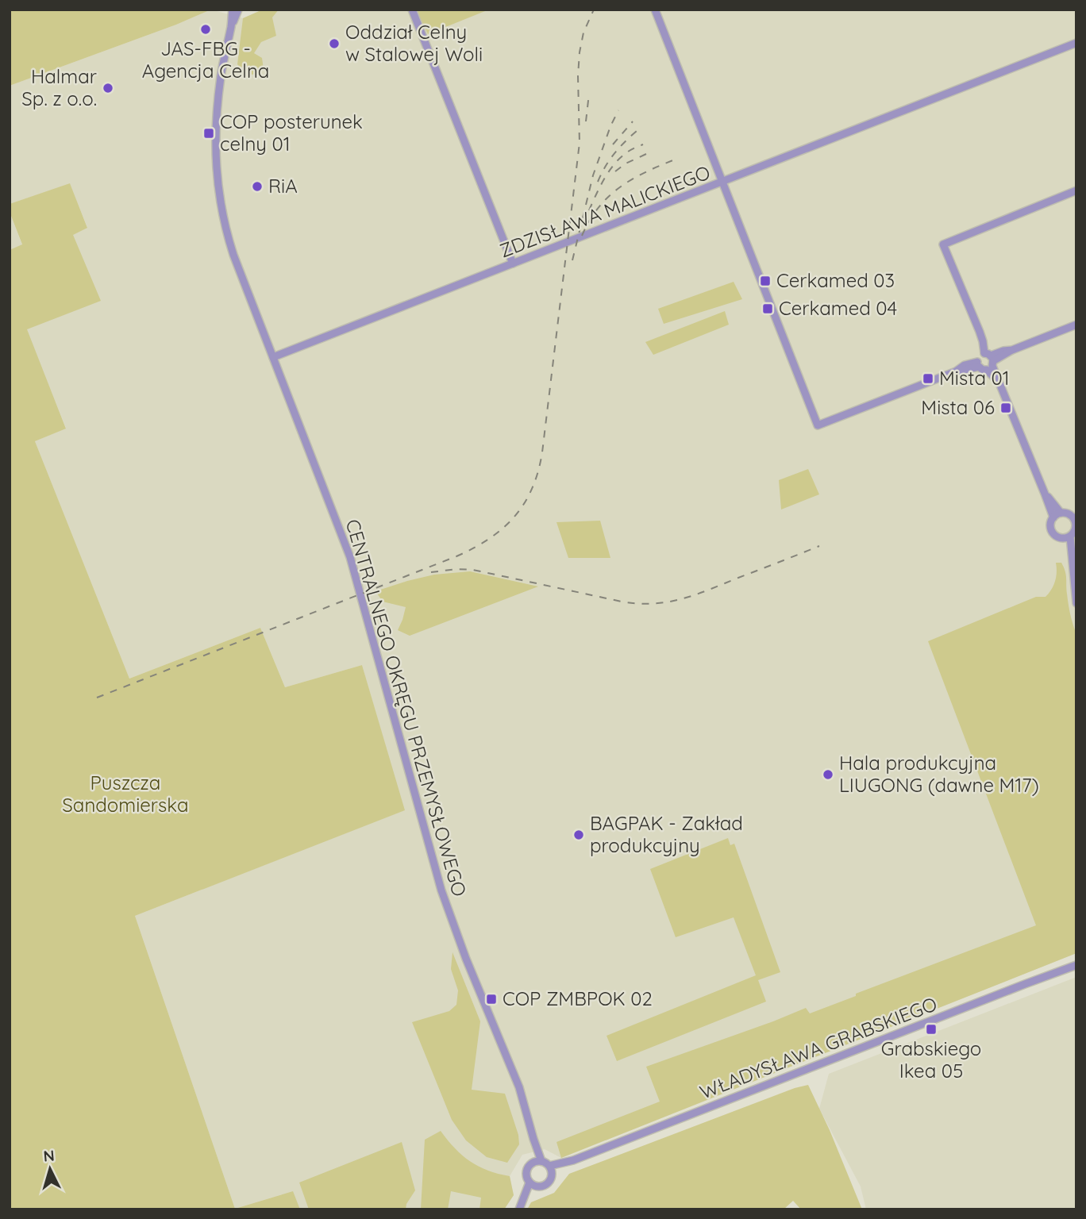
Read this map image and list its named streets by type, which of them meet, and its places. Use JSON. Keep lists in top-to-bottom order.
{
  "streets": {
    "street": ["ZDZISŁAWA MALICKIEGO", "CENTRALNEGO OKRĘGU PRZEMYSŁOWEGO", "WŁADYSŁAWA GRABSKIEGO"]
  },
  "crossings": [
    ["ZDZISŁAWA MALICKIEGO", "CENTRALNEGO OKRĘGU PRZEMYSŁOWEGO"]
  ],
  "parks": ["Puszcza Sandomierska"],
  "places": {
    "other": [
      "JAS-FBG - Agencja Celna",
      "Oddział Celny w Stalowej Woli",
      "Halmar Sp. z o.o.",
      "RiA",
      "Hala produkcyjna LIUGONG (dawne M17)",
      "BAGPAK - Zakład produkcyjny"
    ],
    "transit": [
      "COP posterunek celny 01",
      "Cerkamed 03",
      "Cerkamed 04",
      "Mista 01",
      "Mista 06",
      "COP ZMBPOK 02",
      "Grabskiego Ikea 05"
    ]
  },
  "north": "top"
}
